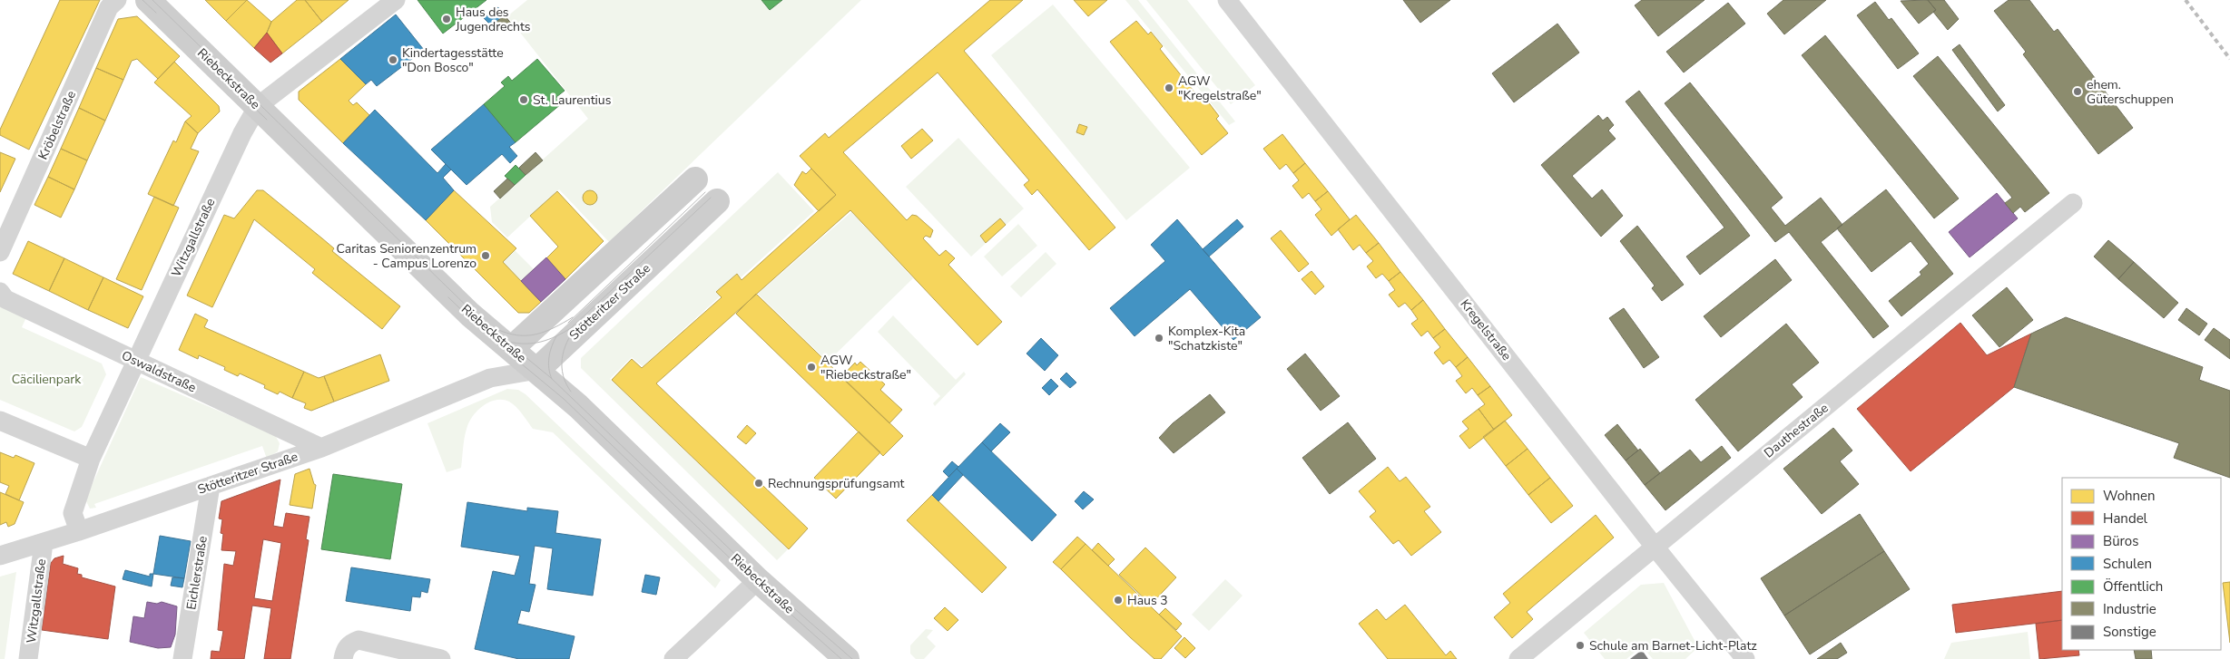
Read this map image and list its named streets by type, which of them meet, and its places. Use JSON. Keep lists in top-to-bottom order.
{
  "streets": {
    "main road": ["Riebeckstraße", "Stötteritzer Straße"],
    "street": [
      "Kröbelstraße",
      "Witzgallstraße",
      "Kregelstraße",
      "Oswaldstraße",
      "Dauthestraße",
      "Eichlerstraße"
    ]
  },
  "crossings": [
    ["Riebeckstraße", "Witzgallstraße"],
    ["Riebeckstraße", "Stötteritzer Straße"],
    ["Witzgallstraße", "Stötteritzer Straße"],
    ["Witzgallstraße", "Oswaldstraße"],
    ["Stötteritzer Straße", "Oswaldstraße"],
    ["Stötteritzer Straße", "Eichlerstraße"],
    ["Kregelstraße", "Dauthestraße"]
  ],
  "parks": ["Cäcilienpark"],
  "places": [
    "Haus des Jugendrechts",
    "Kindertagesstätte \"Don Bosco\"",
    "AGW \"Kregelstraße\"",
    "ehem. Güterschuppen",
    "St. Laurentius",
    "Caritas Seniorenzentrum - Campus Lorenzo",
    "Komplex-Kita \"Schatzkiste\"",
    "AGW \"Riebeckstraße\"",
    "Rechnungsprüfungsamt",
    "Haus 3",
    "Schule am Barnet-Licht-Platz"
  ],
  "legend": [
    "Wohnen",
    "Handel",
    "Büros",
    "Schulen",
    "Öffentlich",
    "Industrie",
    "Sonstige"
  ]
}
